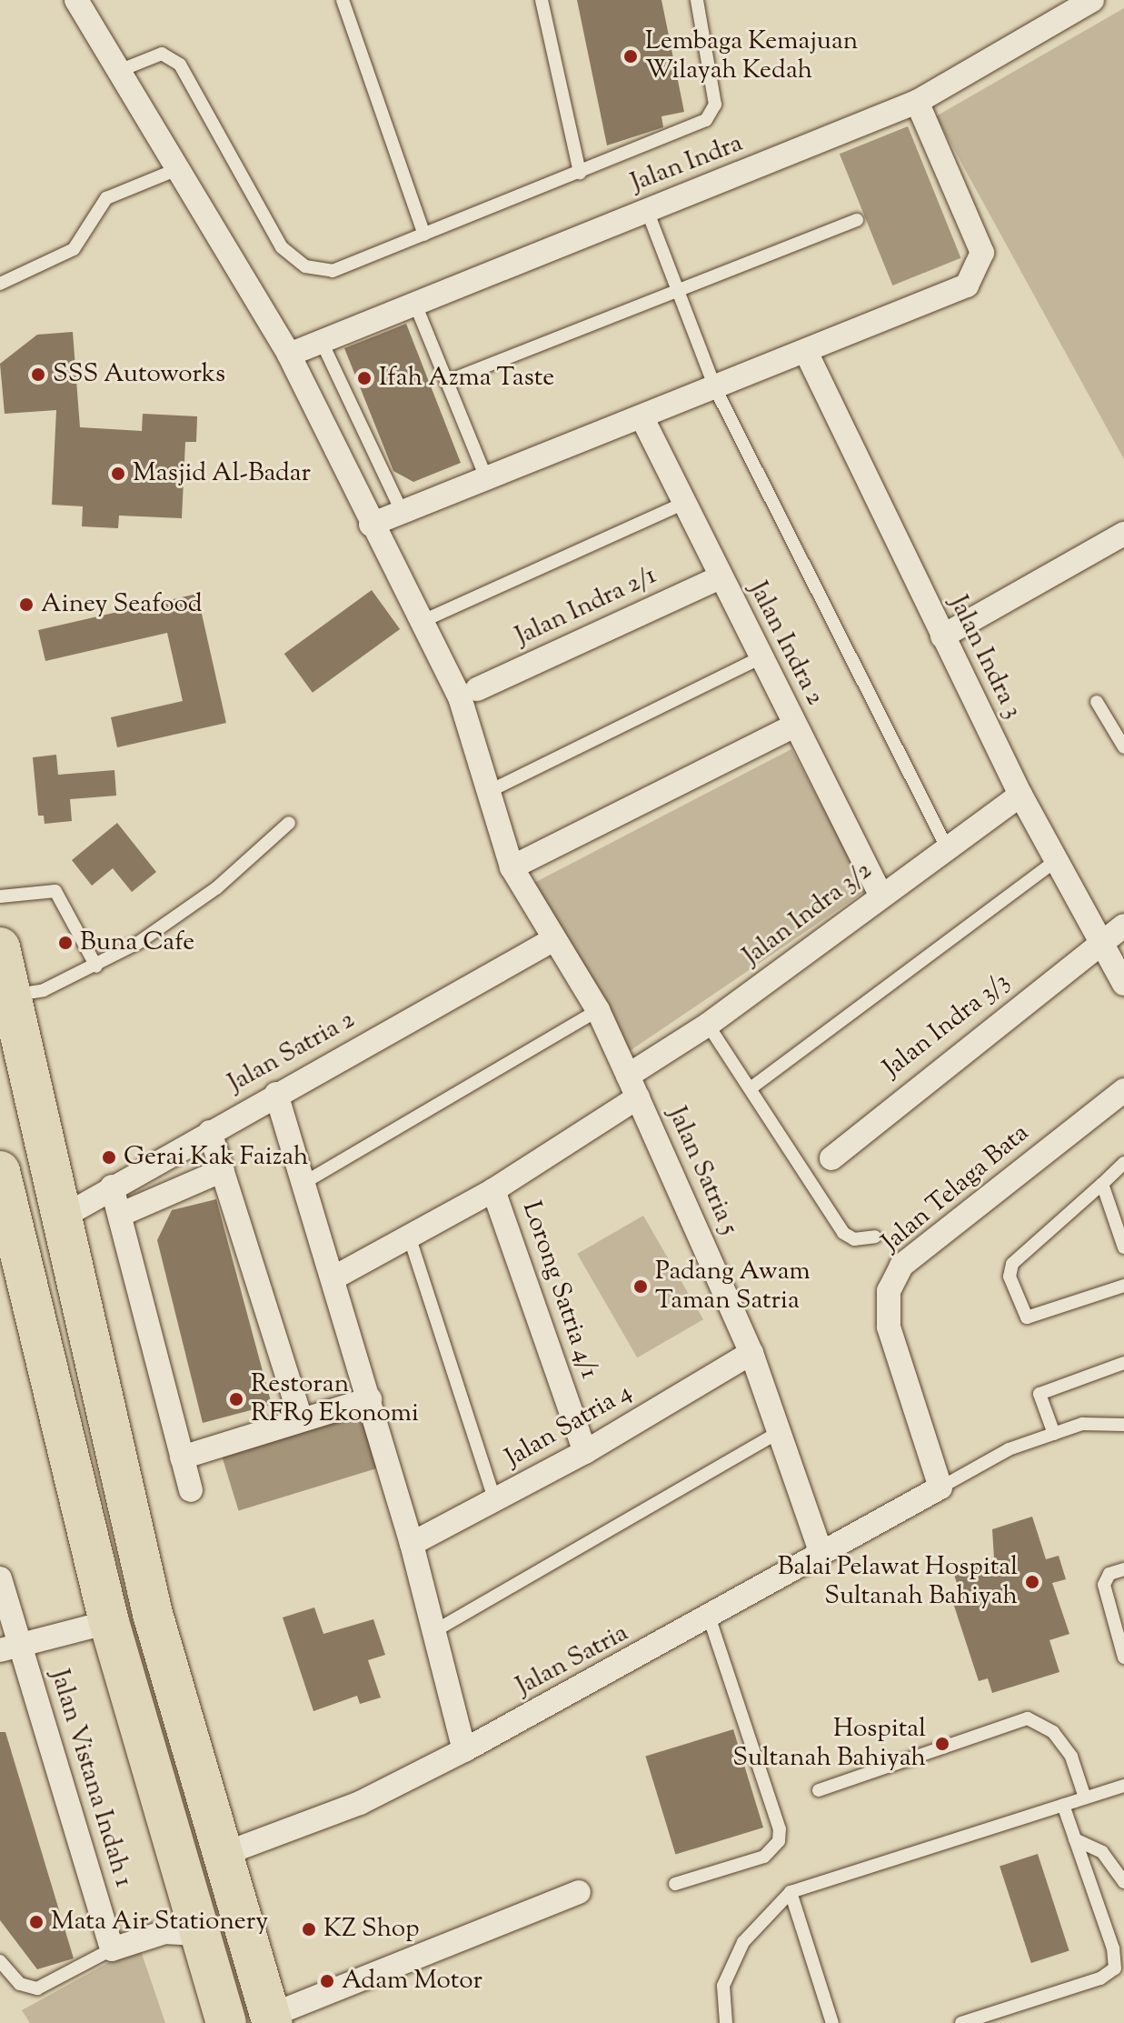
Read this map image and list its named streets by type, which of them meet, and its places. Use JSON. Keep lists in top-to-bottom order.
{
  "streets": {
    "street": [
      "Jalan Indra",
      "Jalan Indra 2/1",
      "Jalan Indra 2",
      "Jalan Indra 3",
      "Jalan Indra 3/2",
      "Jalan Indra 3/3",
      "Jalan Satria 2",
      "Jalan Satria 5",
      "Jalan Telaga Bata",
      "Lorong Satria 4/1",
      "Jalan Satria 4",
      "Jalan Satria",
      "Jalan Vistana Indah 1"
    ]
  },
  "crossings": [
    ["Jalan Indra", "Jalan Satria 5"],
    ["Jalan Indra 2/1", "Jalan Indra 2"],
    ["Jalan Indra 2", "Jalan Indra 3/2"],
    ["Jalan Indra 3", "Jalan Indra 3/2"],
    ["Jalan Indra 3", "Jalan Indra 3/3"],
    ["Jalan Indra 3/2", "Jalan Satria 5"],
    ["Jalan Satria 2", "Jalan Satria 5"],
    ["Jalan Satria 5", "Jalan Satria 4"],
    ["Jalan Satria 5", "Jalan Satria"],
    ["Jalan Telaga Bata", "Jalan Satria"],
    ["Lorong Satria 4/1", "Jalan Satria 4"]
  ],
  "places": [
    "Lembaga Kemajuan Wilayah Kedah",
    "SSS Autoworks",
    "Ifah Azma Taste",
    "Masjid Al-Badar",
    "Ainey Seafood",
    "Buna Cafe",
    "Gerai Kak Faizah",
    "Padang Awam Taman Satria",
    "Restoran RFR9 Ekonomi",
    "Balai Pelawat Hospital Sultanah Bahiyah",
    "Hospital Sultanah Bahiyah",
    "Mata Air Stationery",
    "KZ Shop",
    "Adam Motor"
  ]
}
